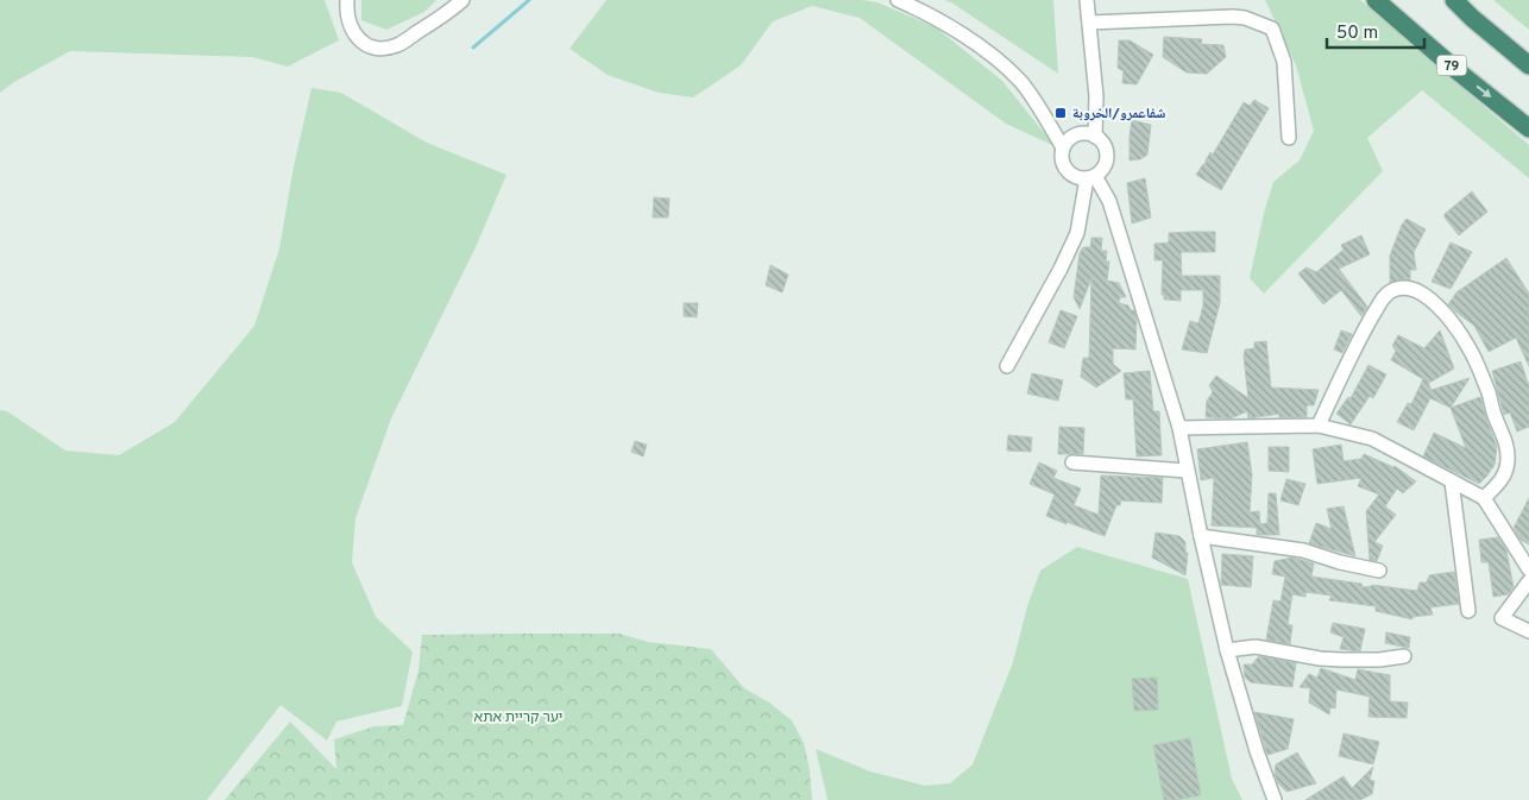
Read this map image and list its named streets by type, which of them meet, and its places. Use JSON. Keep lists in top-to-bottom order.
{
  "streets": {
    "highway": ["79"]
  },
  "parks": ["יער קריית אתא"],
  "places": {
    "transit": ["شفاعمرو/الخروبة"]
  },
  "scale_bar": "50 m"
}
